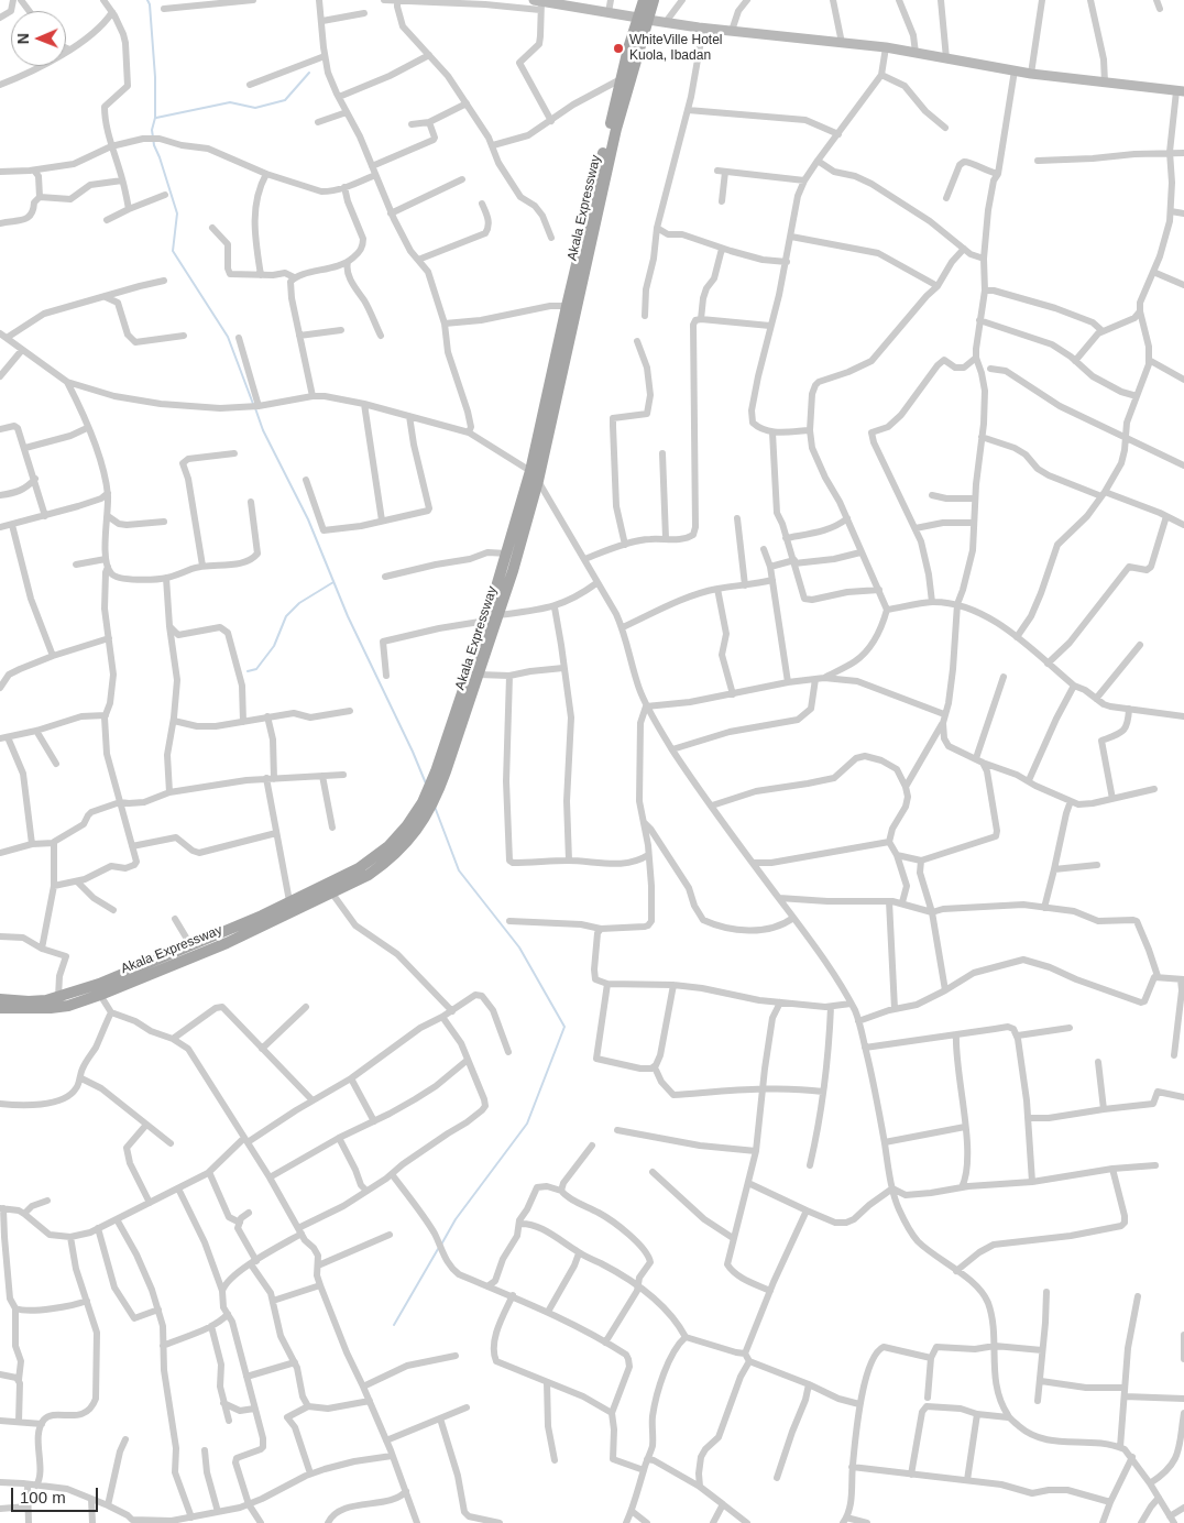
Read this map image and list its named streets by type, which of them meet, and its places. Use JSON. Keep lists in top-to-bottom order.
{
  "streets": {
    "main road": ["Akala Expressway"]
  },
  "places": ["WhiteVille Hotel Kuola, Ibadan"],
  "scale_bar": "100 m",
  "north": "left"
}
